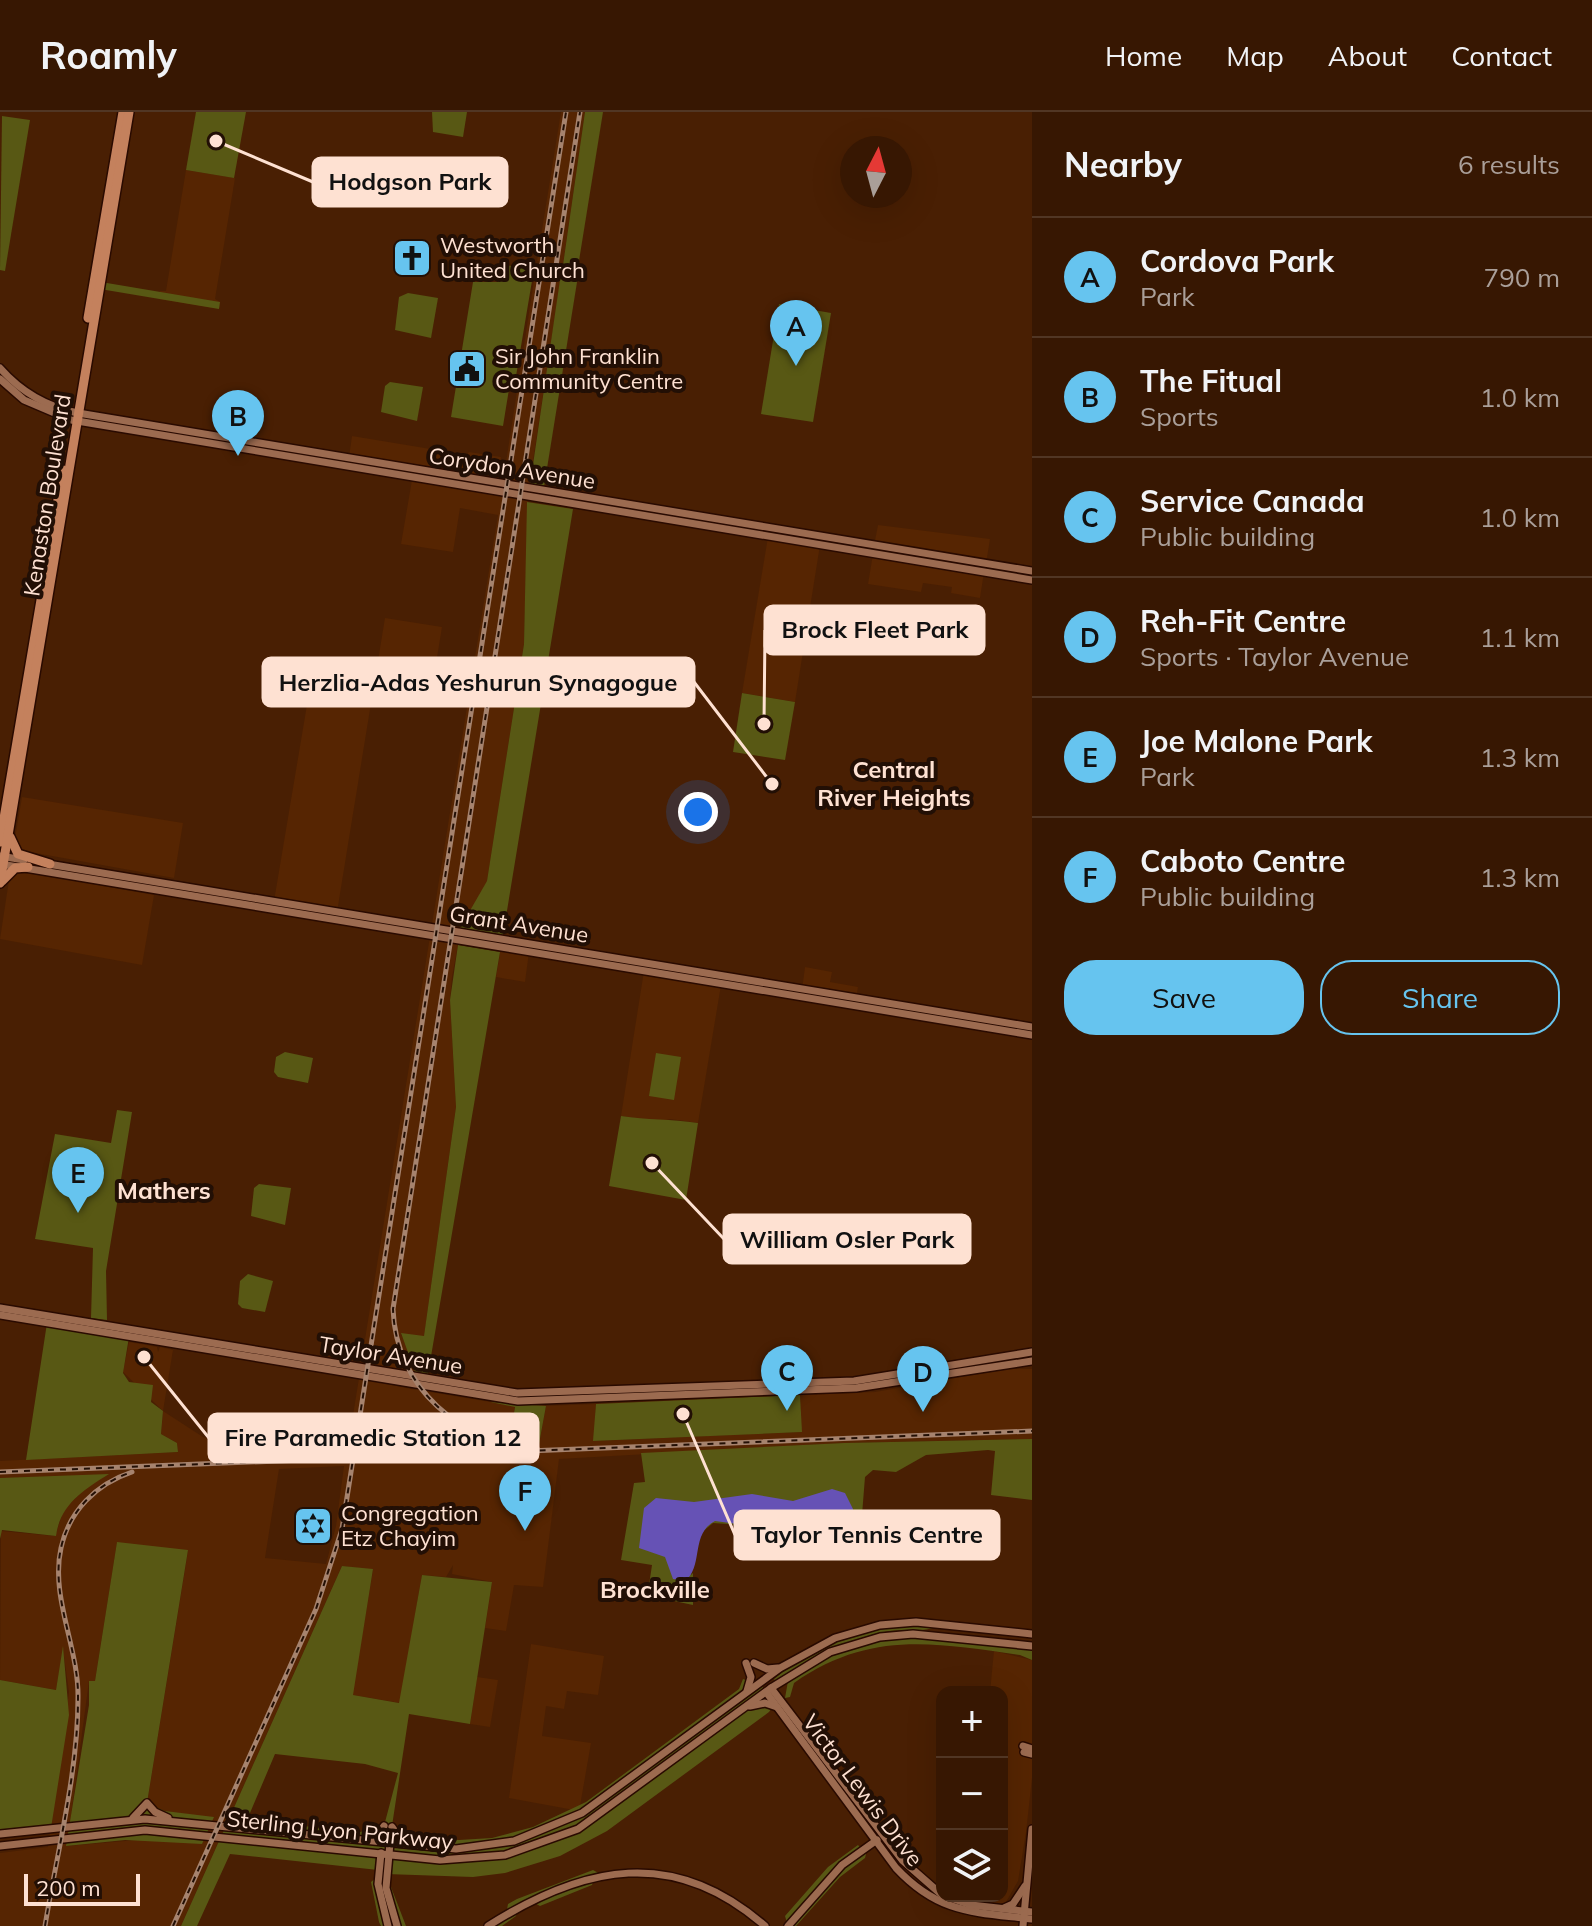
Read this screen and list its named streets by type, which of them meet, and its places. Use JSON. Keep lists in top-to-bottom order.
{
  "streets": {
    "main road": [
      "Corydon Avenue",
      "Kenaston Boulevard",
      "Grant Avenue",
      "Taylor Avenue",
      "Victor Lewis Drive",
      "Sterling Lyon Parkway"
    ]
  },
  "crossings": [
    ["Corydon Avenue", "Kenaston Boulevard"],
    ["Kenaston Boulevard", "Grant Avenue"],
    ["Victor Lewis Drive", "Sterling Lyon Parkway"]
  ],
  "districts": ["Central River Heights", "Mathers", "Brockville"],
  "places": {
    "other": [
      "Hodgson Park",
      "Brock Fleet Park",
      "Herzlia-Adas Yeshurun Synagogue",
      "William Osler Park",
      "Fire Paramedic Station 12",
      "Taylor Tennis Centre"
    ],
    "church": ["Westworth United Church"],
    "public building": ["Sir John Franklin Community Centre"],
    "synagogue": ["Congregation Etz Chayim"]
  },
  "scale_bar": "200 m",
  "north": "top",
  "page": {
    "header": "Roamly",
    "nav": [
      "Home",
      "Map",
      "About",
      "Contact"
    ],
    "heading": ["Nearby", "6 results"],
    "list": [
      {
        "mark": "A",
        "name": "Cordova Park",
        "note": "Park",
        "value": "790 m"
      },
      {
        "mark": "B",
        "name": "The Fitual",
        "note": "Sports",
        "value": "1.0 km"
      },
      {
        "mark": "C",
        "name": "Service Canada",
        "note": "Public building",
        "value": "1.0 km"
      },
      {
        "mark": "D",
        "name": "Reh-Fit Centre",
        "note": "Sports · Taylor Avenue",
        "value": "1.1 km"
      },
      {
        "mark": "E",
        "name": "Joe Malone Park",
        "note": "Park",
        "value": "1.3 km"
      },
      {
        "mark": "F",
        "name": "Caboto Centre",
        "note": "Public building",
        "value": "1.3 km"
      }
    ],
    "pins": [
      "A",
      "B",
      "E",
      "C",
      "D",
      "F"
    ],
    "buttons": ["Save", "Share"],
    "map_buttons": ["+", "−"],
    "scale": "200 m"
  }
}
